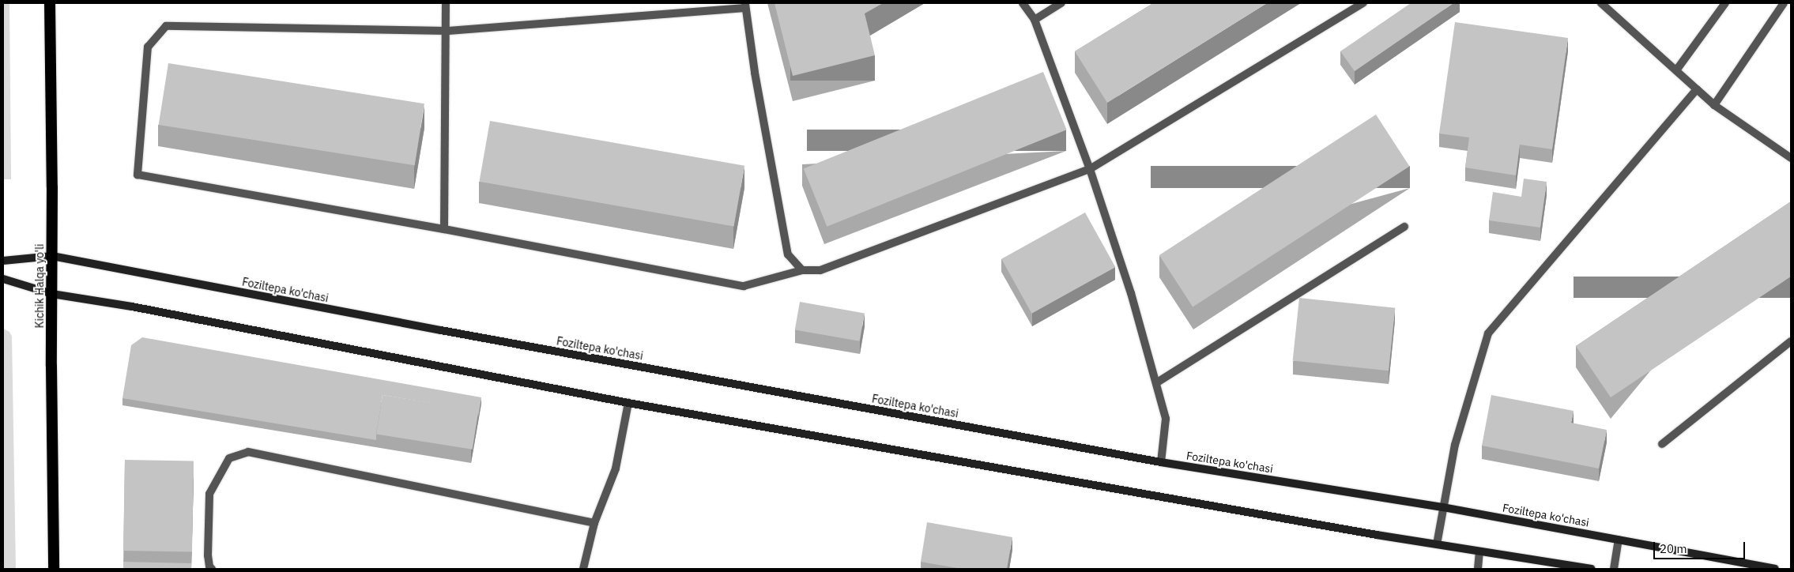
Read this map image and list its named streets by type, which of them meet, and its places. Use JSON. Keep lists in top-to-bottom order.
{
  "streets": {
    "highway": ["Kichik Halqa yo'li"],
    "main road": ["Foziltepa ko'chasi"]
  },
  "crossings": [
    ["Kichik Halqa yo'li", "Foziltepa ko'chasi"]
  ],
  "scale_bar": "20 m"
}
